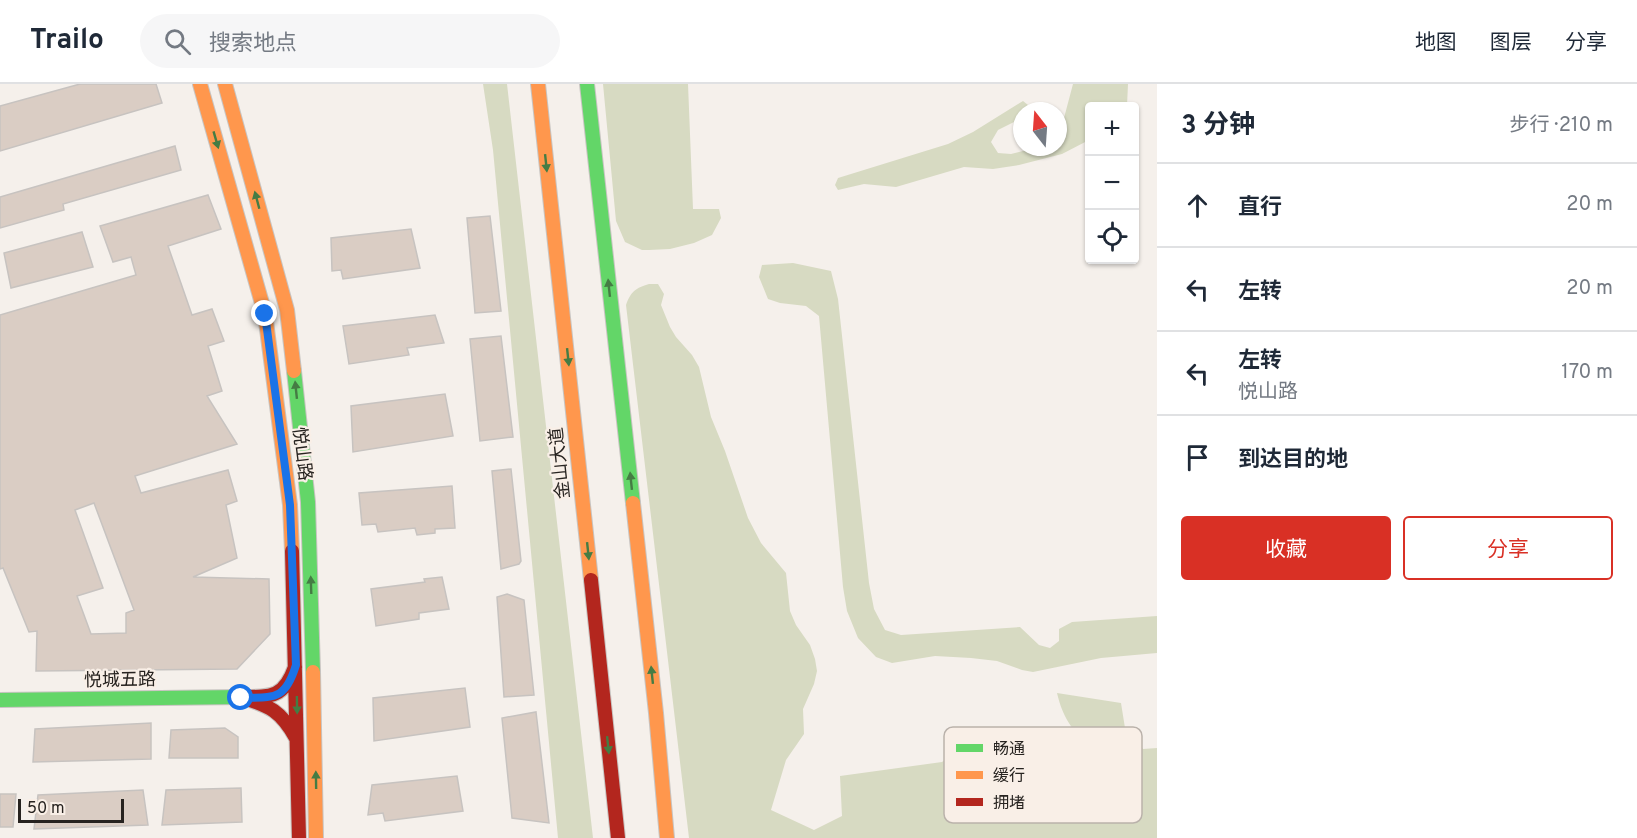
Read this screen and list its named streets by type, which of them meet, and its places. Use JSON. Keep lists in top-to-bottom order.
{
  "streets": {
    "main road": ["悦山路", "金山大道", "悦城五路"]
  },
  "crossings": [
    ["悦山路", "悦城五路"]
  ],
  "legend": ["畅通", "缓行", "拥堵"],
  "scale_bar": "50 m",
  "north": "top",
  "page": {
    "header": "Trailo",
    "search": "搜索地点",
    "nav": ["地图", "图层", "分享"],
    "heading": ["3 分钟", "步行 · 210 m"],
    "map_buttons": ["+", "−"],
    "list": [
      ["直行", "20 m"],
      ["左转", "20 m"],
      ["左转", "悦山路", "170 m"],
      "到达目的地"
    ],
    "buttons": ["收藏", "分享"],
    "scale": "50 m"
  }
}
